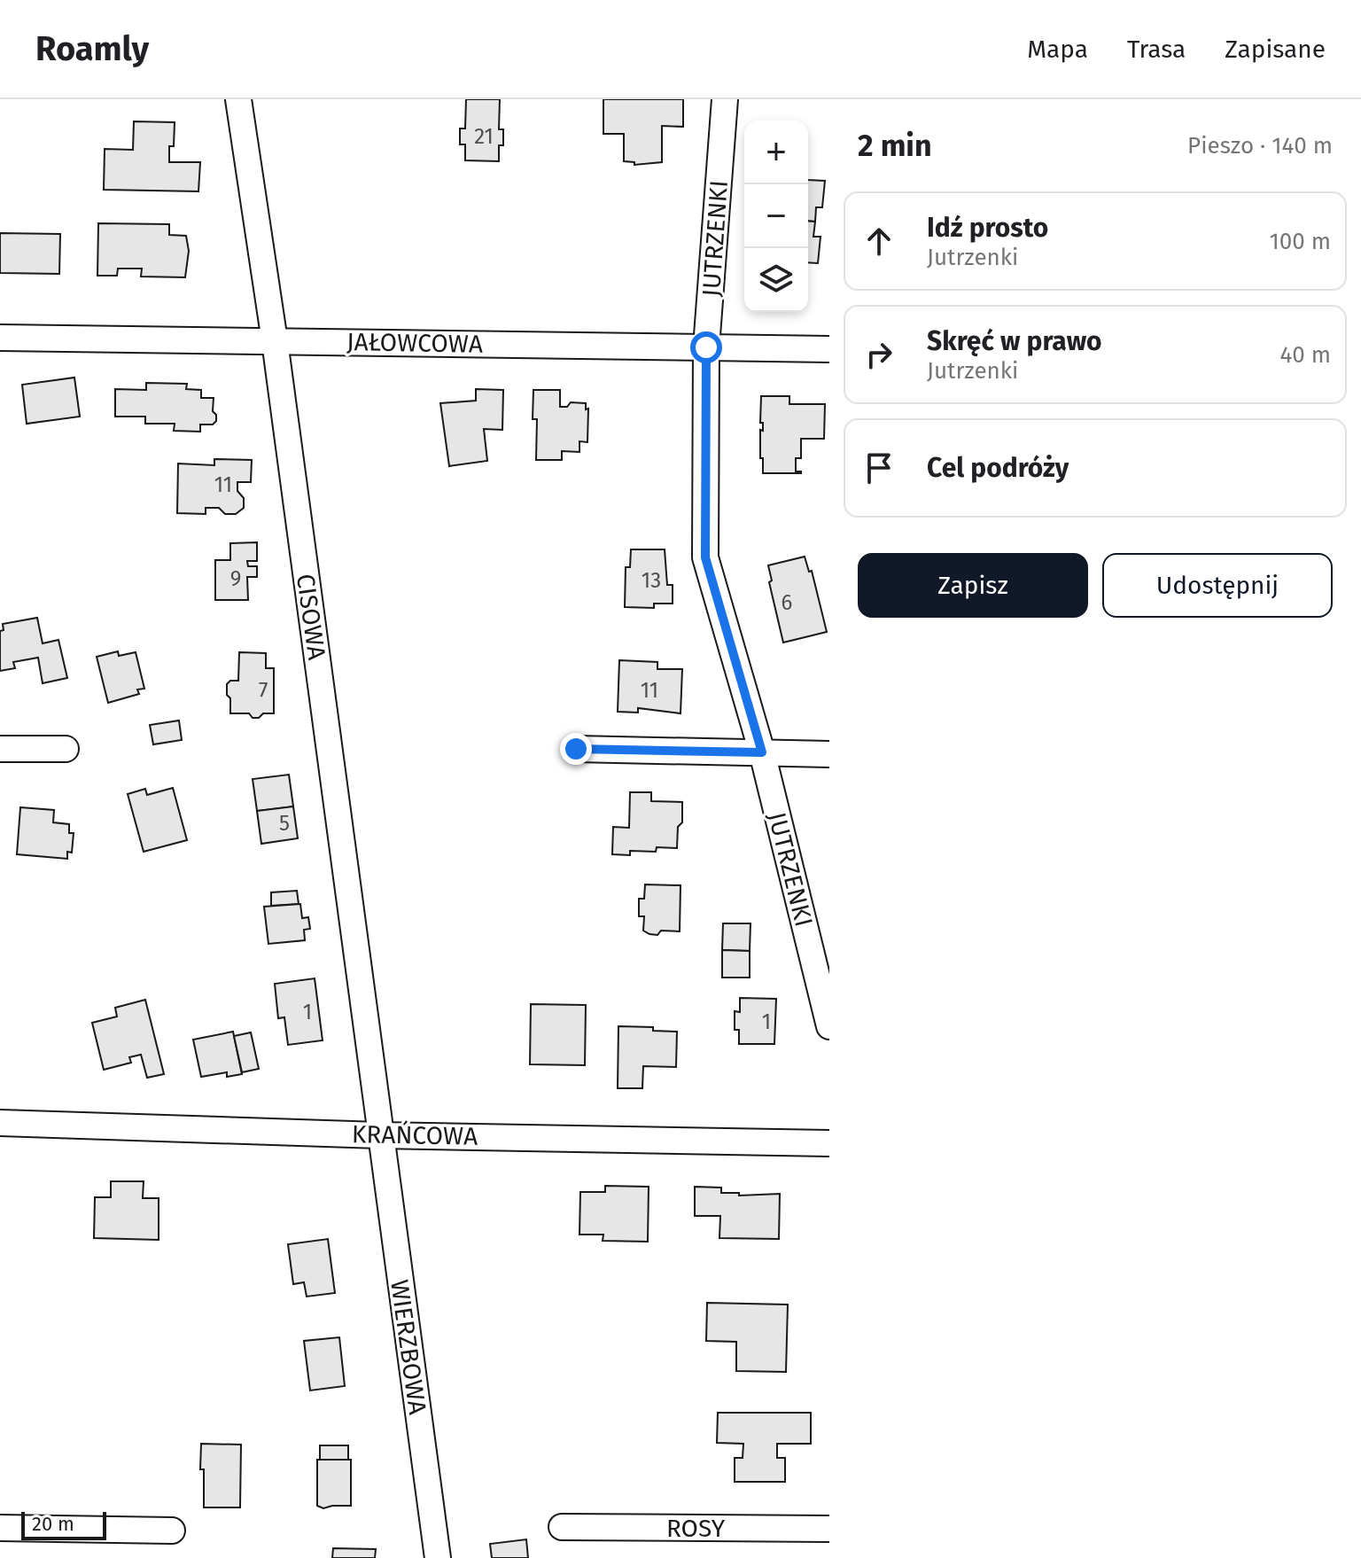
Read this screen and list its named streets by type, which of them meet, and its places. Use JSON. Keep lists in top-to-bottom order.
{
  "streets": {
    "street": [
      "JUTRZENKI",
      "JAŁOWCOWA",
      "CISOWA",
      "KRAŃCOWA",
      "WIERZBOWA",
      "ROSY"
    ]
  },
  "crossings": [
    ["JUTRZENKI", "JAŁOWCOWA"],
    ["JAŁOWCOWA", "CISOWA"],
    ["CISOWA", "KRAŃCOWA"],
    ["CISOWA", "WIERZBOWA"],
    ["KRAŃCOWA", "WIERZBOWA"]
  ],
  "house_numbers": [
    "21",
    "11",
    "9",
    "13",
    "6",
    "7",
    "11",
    "5",
    "1",
    "1"
  ],
  "scale_bar": "20 m",
  "page": {
    "header": "Roamly",
    "nav": ["Mapa", "Trasa", "Zapisane"],
    "heading": ["2 min", "Pieszo · 140 m"],
    "map_buttons": ["+", "−"],
    "list": [
      ["Idź prosto", "Jutrzenki", "100 m"],
      ["Skręć w prawo", "Jutrzenki", "40 m"],
      "Cel podróży"
    ],
    "buttons": ["Zapisz", "Udostępnij"],
    "scale": "20 m"
  }
}
